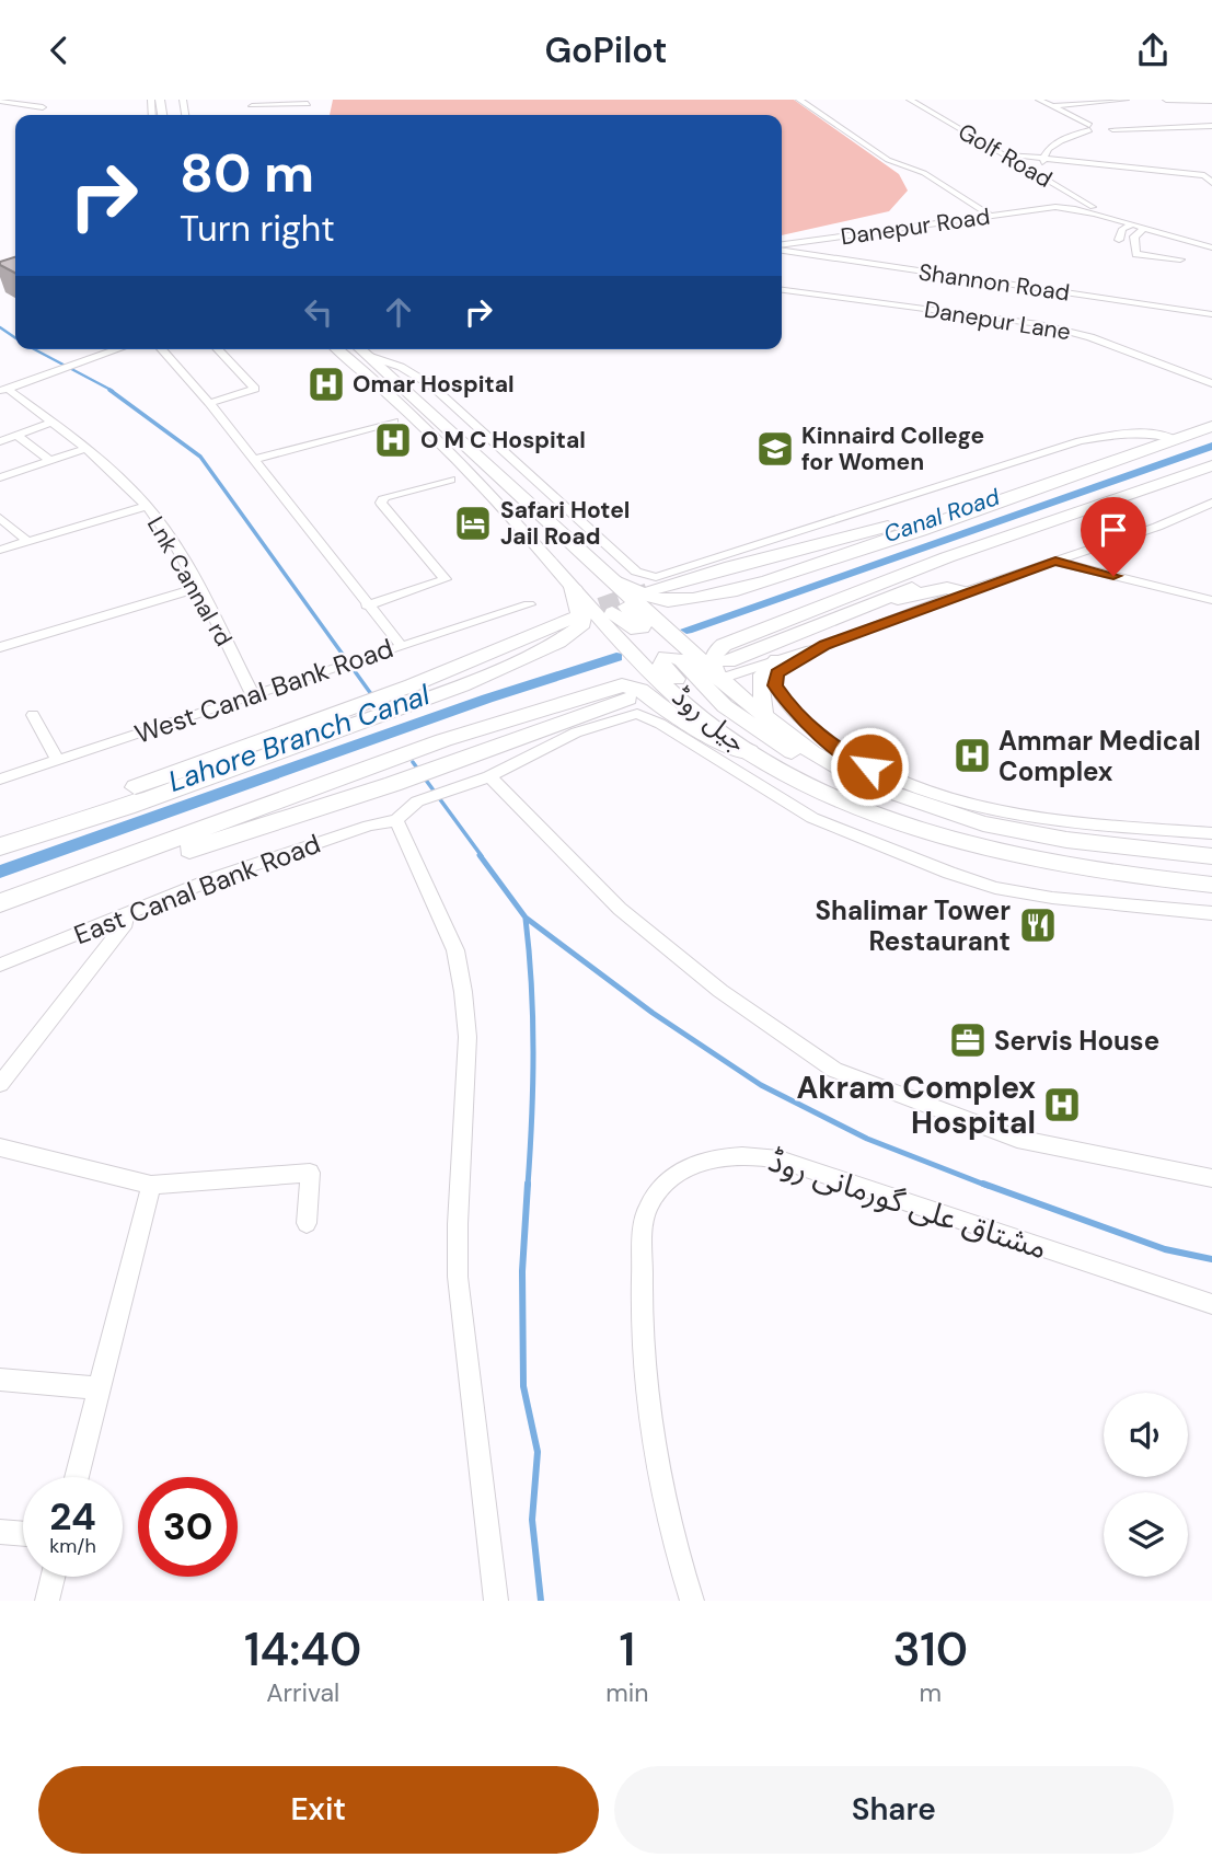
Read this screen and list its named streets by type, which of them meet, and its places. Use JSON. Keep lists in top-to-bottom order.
{
  "streets": {
    "main road": ["جیل روڈ"],
    "street": [
      "Golf Road",
      "Danepur Road",
      "Shannon Road",
      "Danepur Lane",
      "Lnk Cannal rd",
      "West Canal Bank Road",
      "East Canal Bank Road",
      "مشتاق علی گورمانی روڈ"
    ]
  },
  "crossings": [
    ["Golf Road", "Danepur Road"],
    ["Lnk Cannal rd", "West Canal Bank Road"]
  ],
  "water": ["Canal Road", "Lahore Branch Canal"],
  "places": {
    "hospital": [
      "Omar Hospital",
      "O M C Hospital",
      "Ammar Medical Complex",
      "Akram Complex Hospital"
    ],
    "school or university": ["Kinnaird College for Women"],
    "hotel": ["Safari Hotel Jail Road"],
    "restaurant": ["Shalimar Tower Restaurant"],
    "office": ["Servis House"]
  },
  "page": {
    "header": "GoPilot",
    "turn": ["80 m", "Turn right"],
    "speed": "24 km/h",
    "limit": "30",
    "eta": [
      "14:40",
      "Arrival",
      "1",
      "min",
      "310",
      "m"
    ],
    "buttons": ["Exit", "Share"]
  }
}
